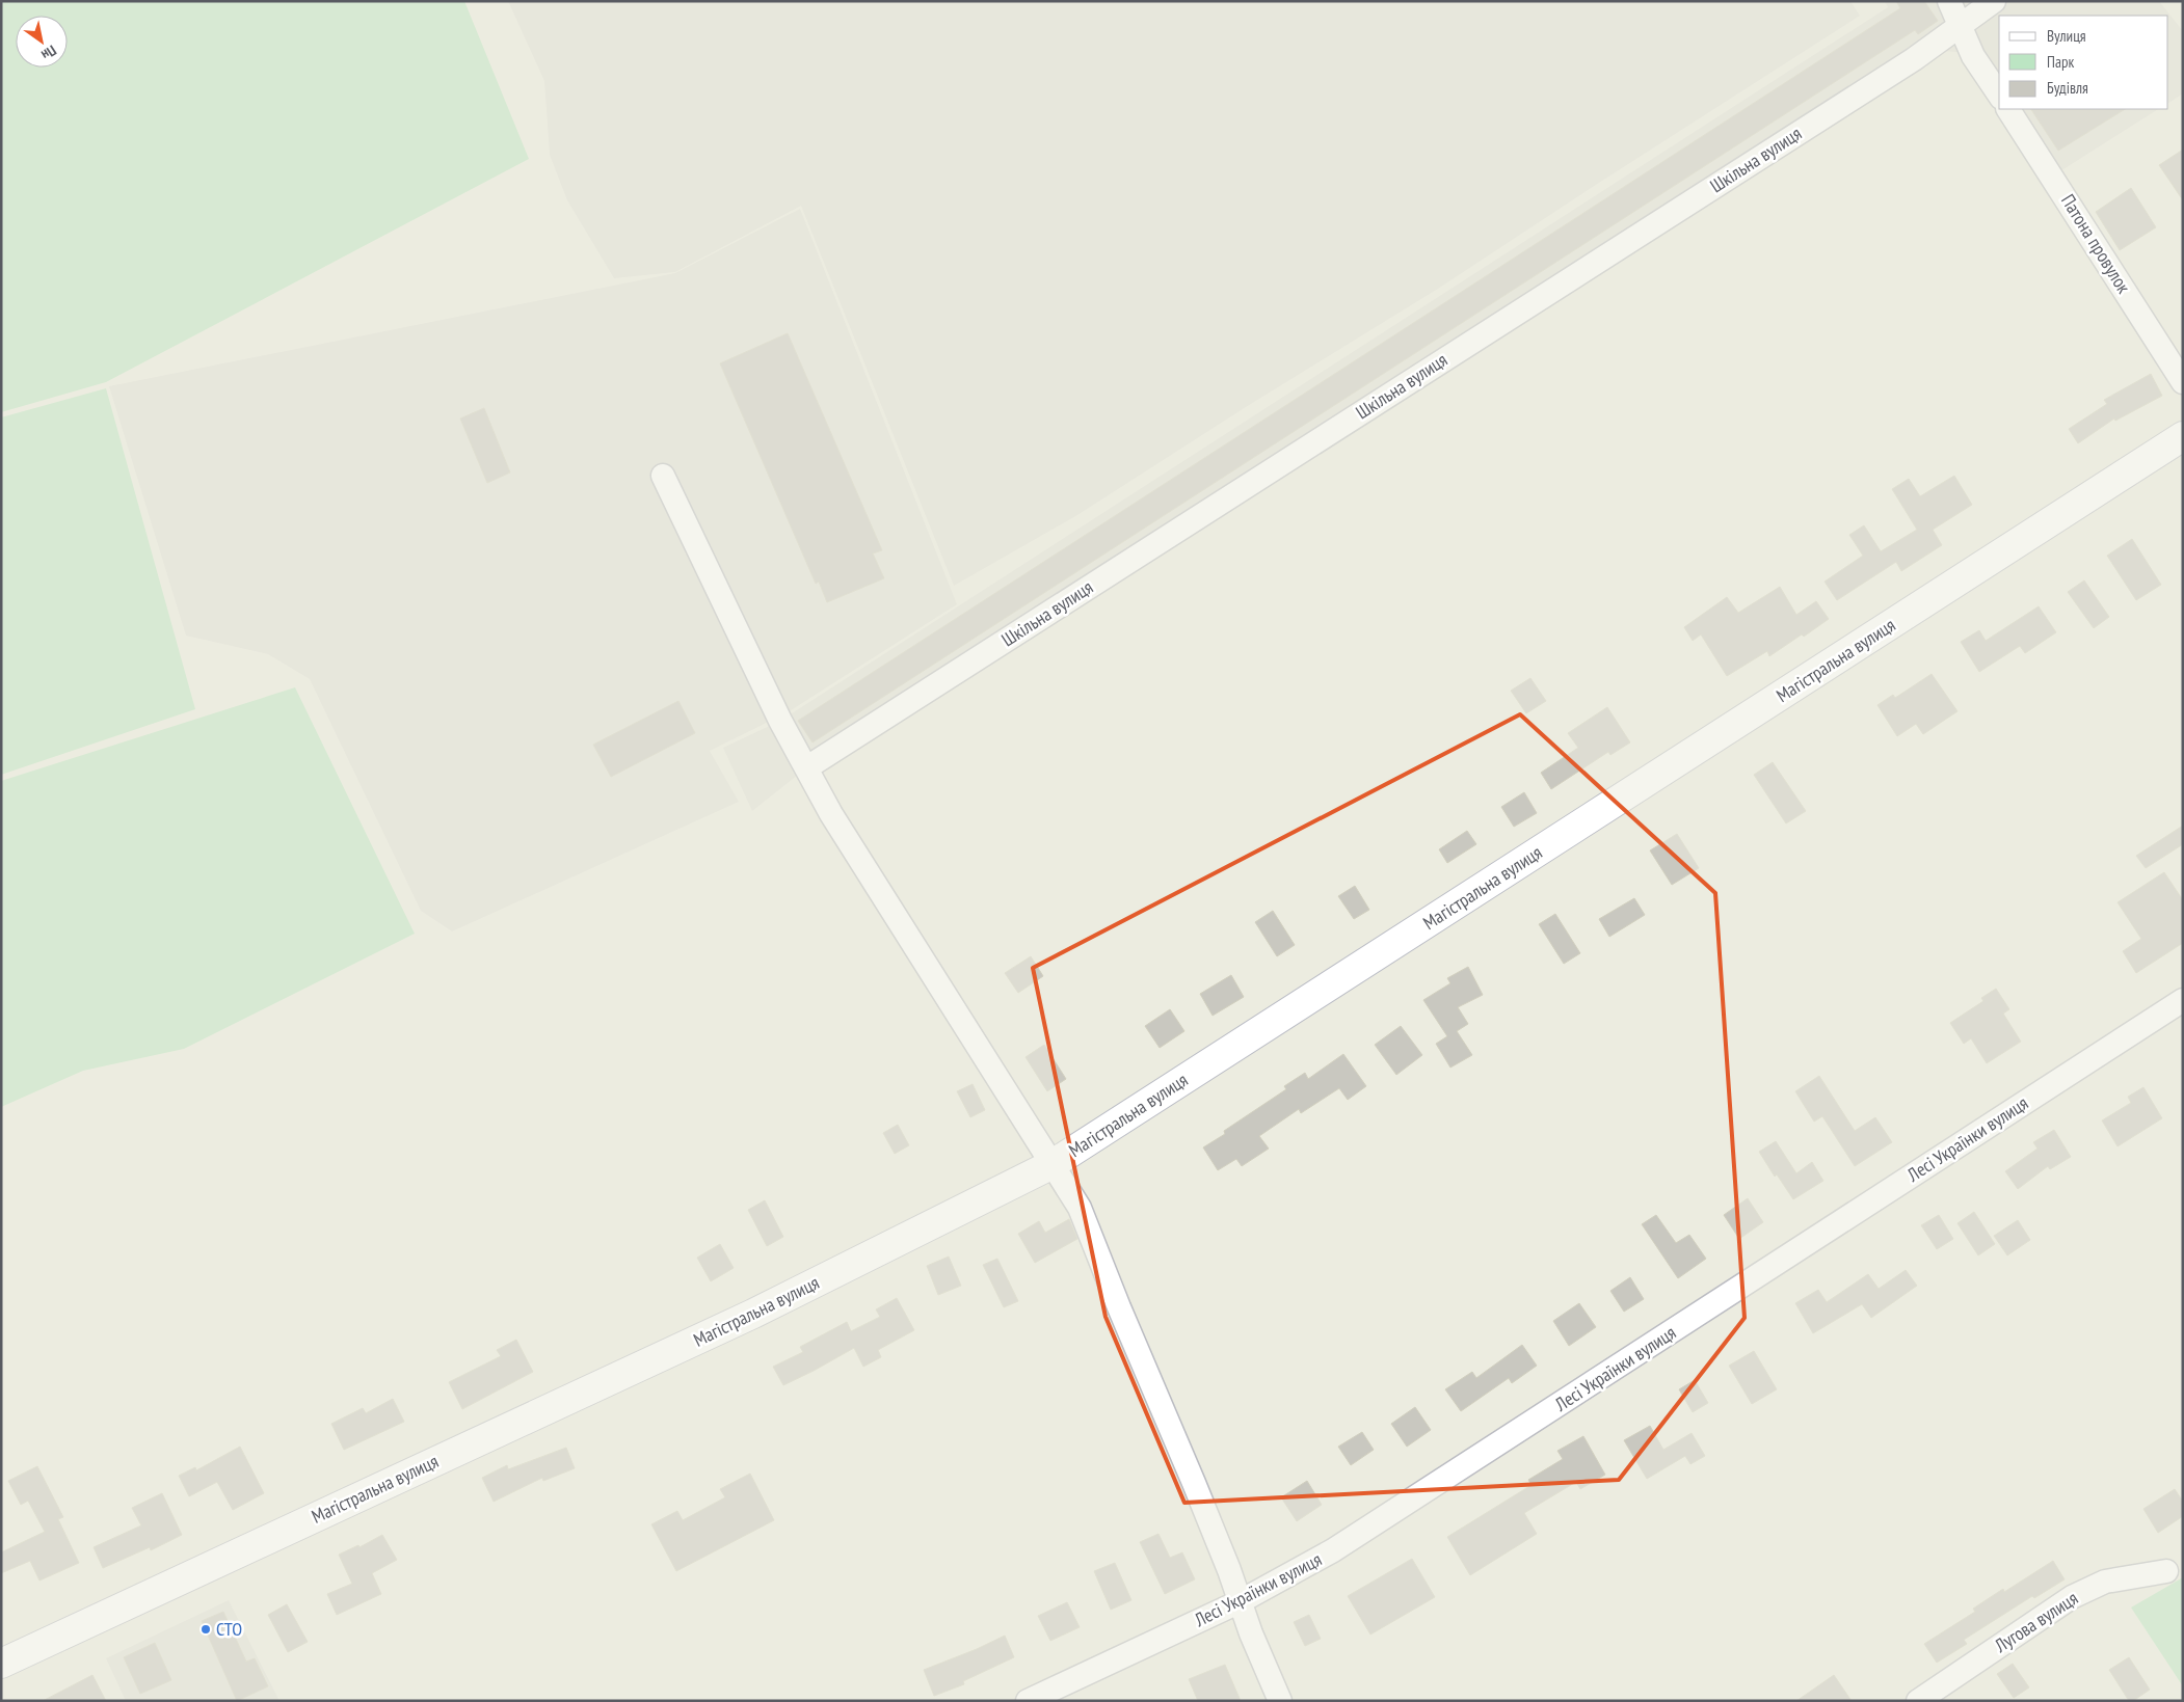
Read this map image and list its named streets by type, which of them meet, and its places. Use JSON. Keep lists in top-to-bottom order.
{
  "streets": {
    "main road": ["Магістральна вулиця"],
    "street": [
      "Шкільна вулиця",
      "Патона провулок",
      "Лесі Українки вулиця",
      "Лугова вулиця"
    ]
  },
  "places": ["СТО"],
  "legend": ["Вулиця", "Парк", "Будівля"],
  "north": "bottom right"
}
